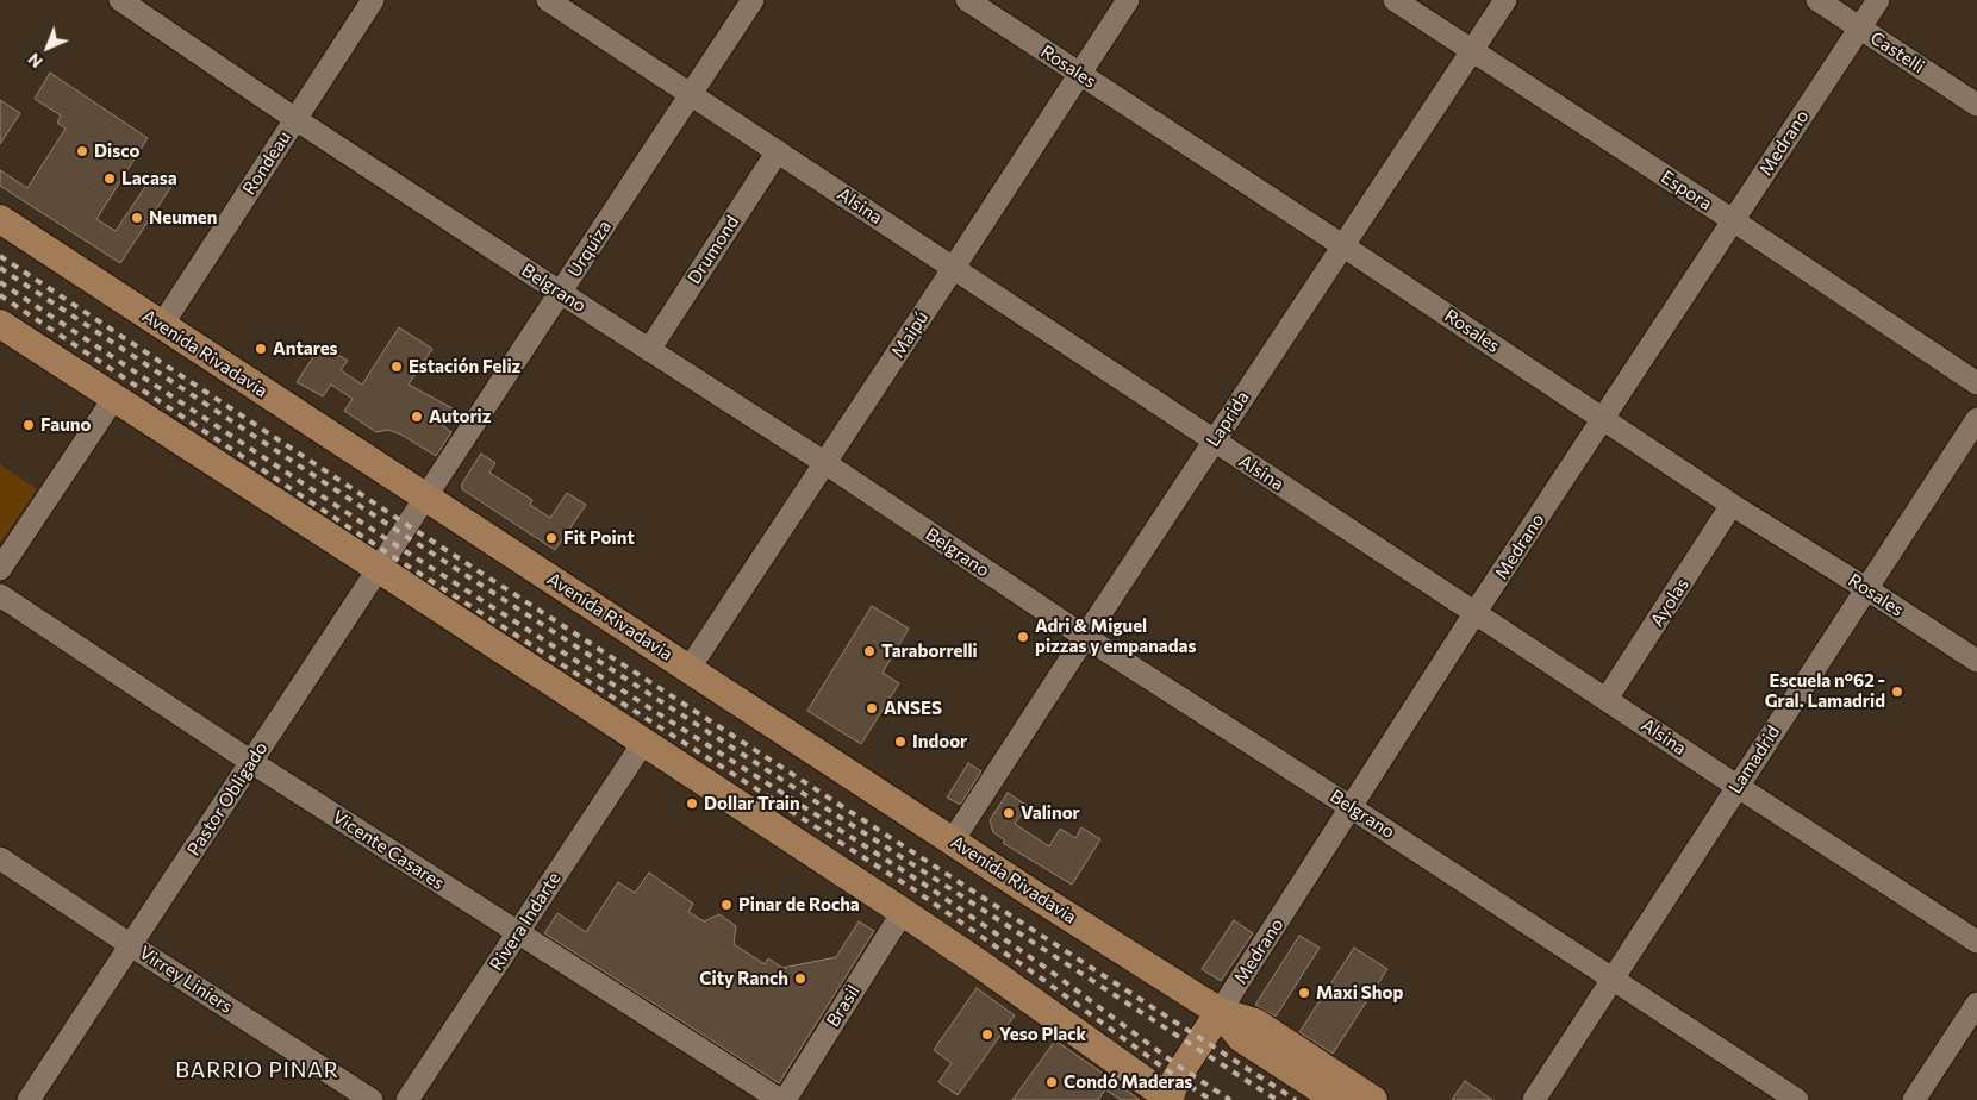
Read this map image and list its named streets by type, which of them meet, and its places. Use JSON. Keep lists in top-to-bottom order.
{
  "streets": {
    "main road": ["Medrano", "Avenida Rivadavia"],
    "street": [
      "Castelli",
      "Rosales",
      "Rondeau",
      "Espora",
      "Alsina",
      "Urquiza",
      "Drumond",
      "Belgrano",
      "Maipú",
      "Laprida",
      "Ayolas",
      "Lamadrid",
      "Pastor Obligado",
      "Vicente Casares",
      "Rivera Indarte",
      "Virrey Liniers",
      "Brasil"
    ]
  },
  "crossings": [
    ["Castelli", "Medrano"],
    ["Rosales", "Medrano"],
    ["Rosales", "Maipú"],
    ["Rosales", "Laprida"],
    ["Rosales", "Ayolas"],
    ["Rosales", "Lamadrid"],
    ["Medrano", "Espora"],
    ["Medrano", "Alsina"],
    ["Medrano", "Belgrano"],
    ["Medrano", "Avenida Rivadavia"],
    ["Rondeau", "Belgrano"],
    ["Rondeau", "Avenida Rivadavia"],
    ["Espora", "Laprida"],
    ["Alsina", "Urquiza"],
    ["Alsina", "Drumond"],
    ["Alsina", "Maipú"],
    ["Alsina", "Laprida"],
    ["Alsina", "Ayolas"],
    ["Alsina", "Lamadrid"],
    ["Urquiza", "Belgrano"],
    ["Urquiza", "Avenida Rivadavia"],
    ["Urquiza", "Pastor Obligado"],
    ["Drumond", "Belgrano"],
    ["Belgrano", "Maipú"],
    ["Belgrano", "Laprida"],
    ["Belgrano", "Lamadrid"],
    ["Maipú", "Avenida Rivadavia"],
    ["Avenida Rivadavia", "Laprida"],
    ["Avenida Rivadavia", "Pastor Obligado"],
    ["Pastor Obligado", "Vicente Casares"],
    ["Pastor Obligado", "Virrey Liniers"],
    ["Vicente Casares", "Rivera Indarte"],
    ["Vicente Casares", "Brasil"]
  ],
  "districts": ["BARRIO PINAR"],
  "places": [
    "Disco",
    "Lacasa",
    "Neumen",
    "Antares",
    "Estación Feliz",
    "Autoriz",
    "Fauno",
    "Fit Point",
    "Adri & Miguel pizzas y empanadas",
    "Taraborrelli",
    "Escuela n°62 - Gral. Lamadrid",
    "ANSES",
    "Indoor",
    "Dollar Train",
    "Valinor",
    "Pinar de Rocha",
    "City Ranch",
    "Maxi Shop",
    "Yeso Plack",
    "Condó Maderas"
  ],
  "north": "bottom left"
}
